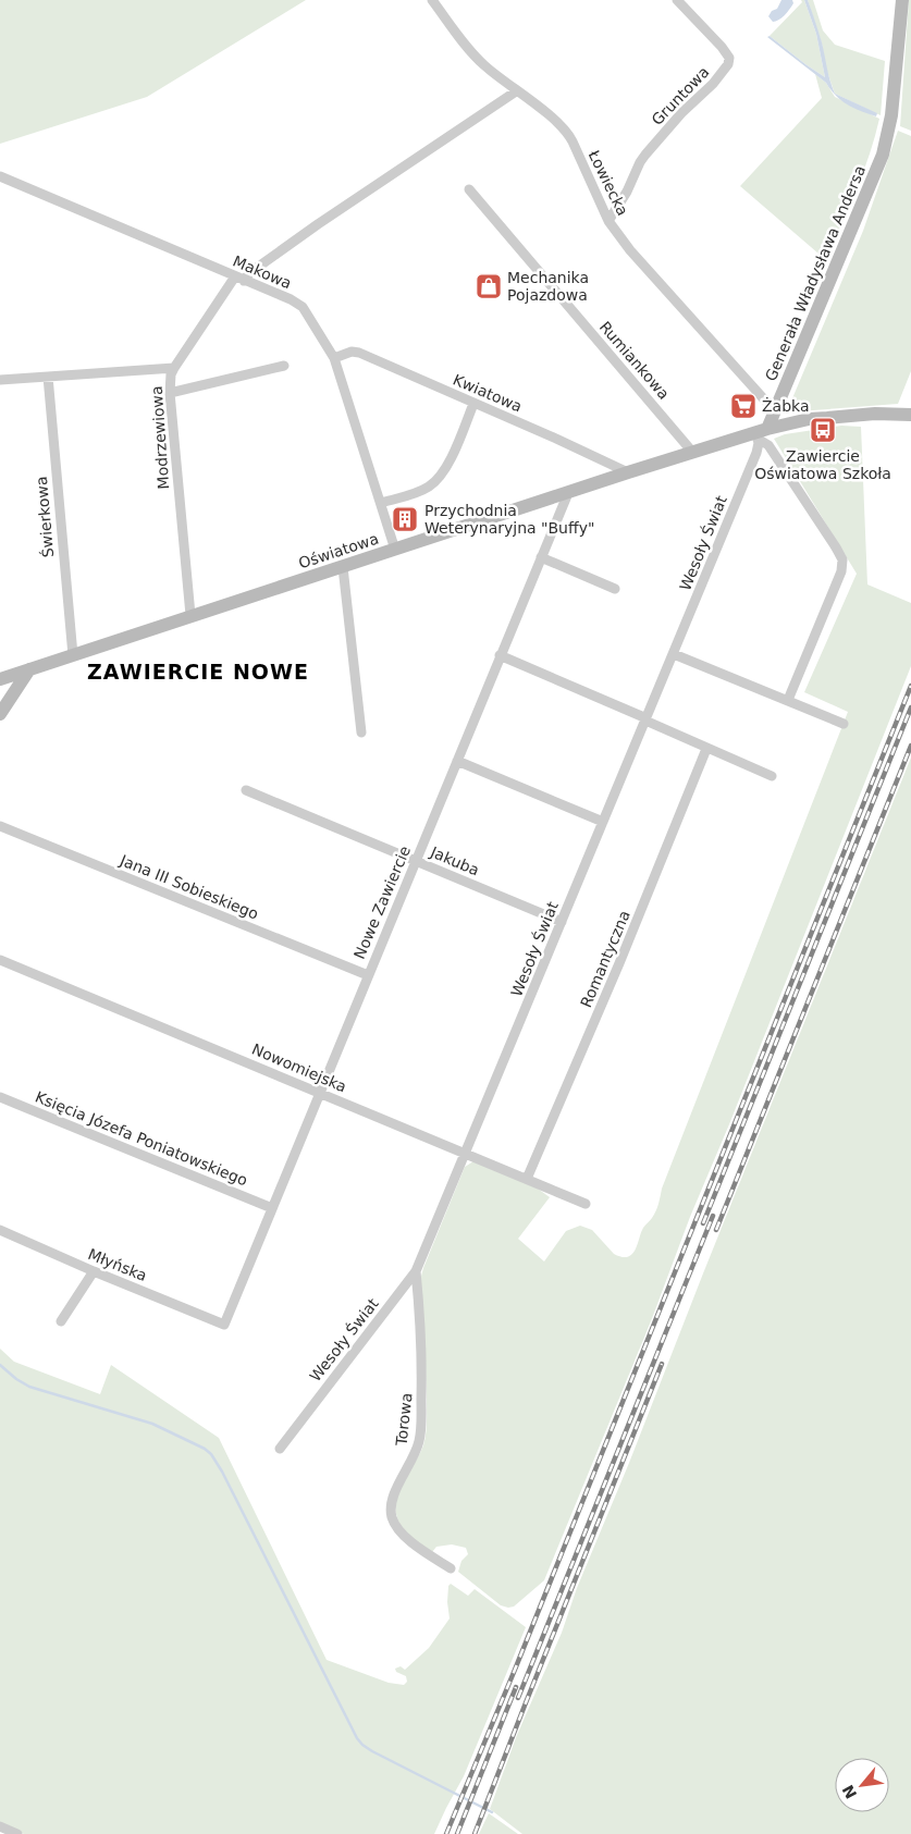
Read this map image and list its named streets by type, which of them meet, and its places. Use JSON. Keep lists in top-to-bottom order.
{
  "streets": {
    "street": [
      "Gruntowa",
      "Łowiecka",
      "Makowa",
      "Generała Władysława Andersa",
      "Rumiankowa",
      "Kwiatowa",
      "Modrzewiowa",
      "Świerkowa",
      "Wesoły Świat",
      "Oświatowa",
      "Jakuba",
      "Jana III Sobieskiego",
      "Nowe Zawiercie",
      "Romantyczna",
      "Nowomiejska",
      "Księcia Józefa Poniatowskiego",
      "Młyńska",
      "Torowa"
    ]
  },
  "crossings": [
    ["Gruntowa", "Łowiecka"],
    ["Łowiecka", "Generała Władysława Andersa"],
    ["Łowiecka", "Modrzewiowa"],
    ["Makowa", "Kwiatowa"],
    ["Makowa", "Modrzewiowa"],
    ["Makowa", "Oświatowa"],
    ["Generała Władysława Andersa", "Wesoły Świat"],
    ["Generała Władysława Andersa", "Oświatowa"],
    ["Rumiankowa", "Oświatowa"],
    ["Kwiatowa", "Oświatowa"],
    ["Modrzewiowa", "Oświatowa"],
    ["Świerkowa", "Oświatowa"],
    ["Wesoły Świat", "Oświatowa"],
    ["Wesoły Świat", "Jakuba"],
    ["Wesoły Świat", "Nowomiejska"],
    ["Wesoły Świat", "Torowa"],
    ["Oświatowa", "Nowe Zawiercie"],
    ["Jakuba", "Nowe Zawiercie"],
    ["Jana III Sobieskiego", "Nowe Zawiercie"],
    ["Nowe Zawiercie", "Nowomiejska"],
    ["Nowe Zawiercie", "Księcia Józefa Poniatowskiego"],
    ["Nowe Zawiercie", "Młyńska"],
    ["Romantyczna", "Nowomiejska"]
  ],
  "districts": ["ZAWIERCIE NOWE"],
  "places": {
    "shop": ["Mechanika Pojazdowa"],
    "supermarket": ["Żabka"],
    "bus stop": ["Zawiercie Oświatowa Szkoła"],
    "building": ["Przychodnia Weterynaryjna \"Buffy\""]
  },
  "north": "bottom left"
}
